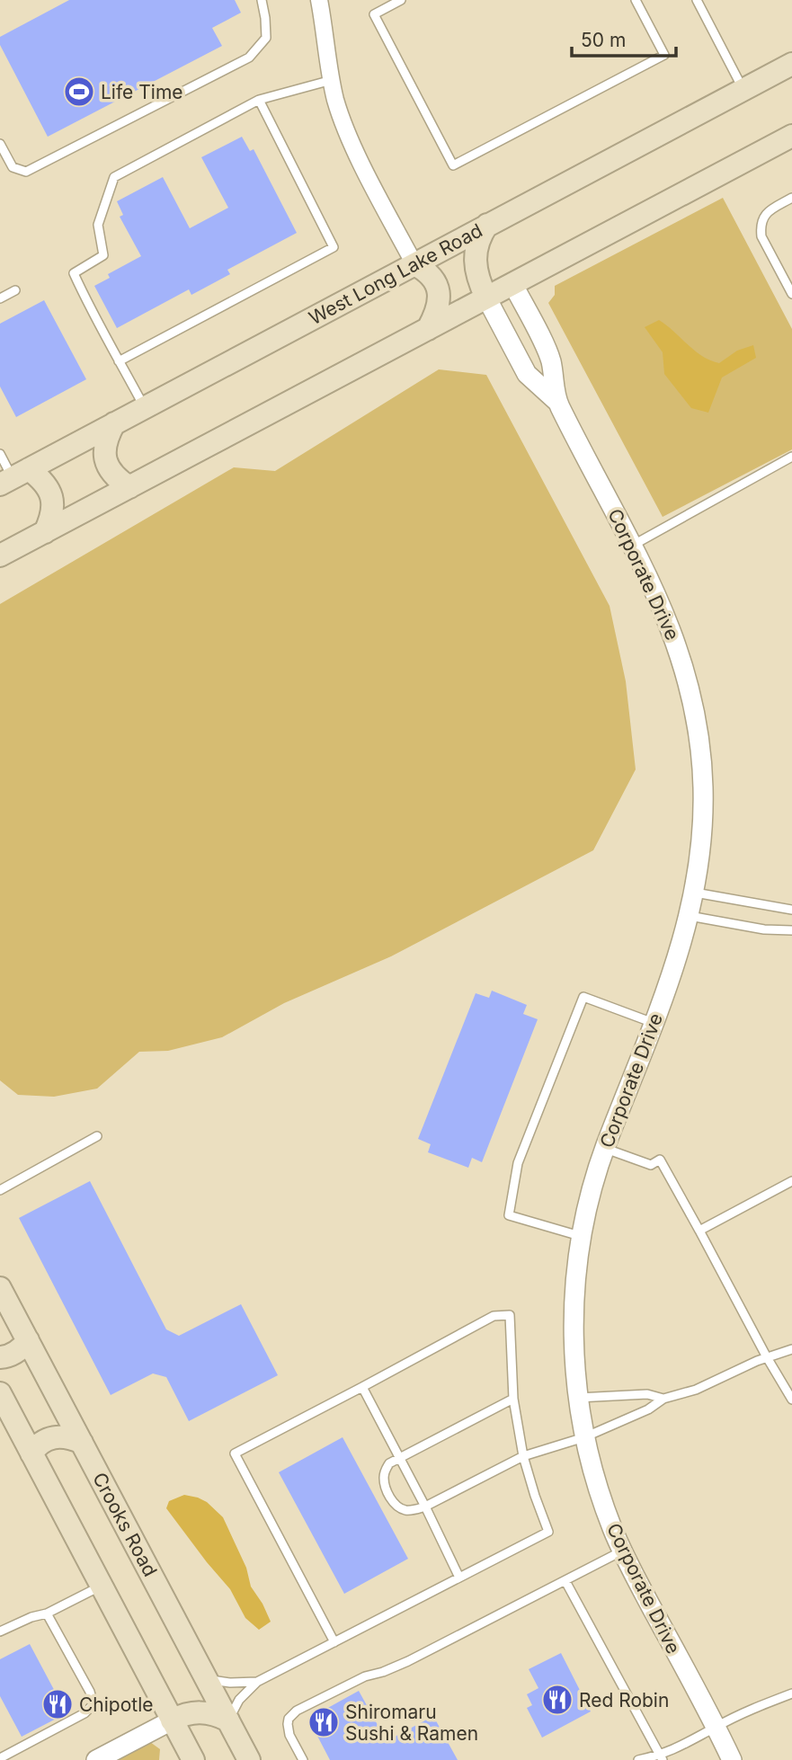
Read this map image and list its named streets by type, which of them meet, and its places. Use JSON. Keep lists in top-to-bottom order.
{
  "streets": {
    "main road": ["West Long Lake Road", "Crooks Road"],
    "street": ["Corporate Drive"]
  },
  "places": {
    "sports": ["Life Time"],
    "restaurant": ["Red Robin", "Chipotle", "Shiromaru Sushi & Ramen"]
  },
  "scale_bar": "50 m"
}
